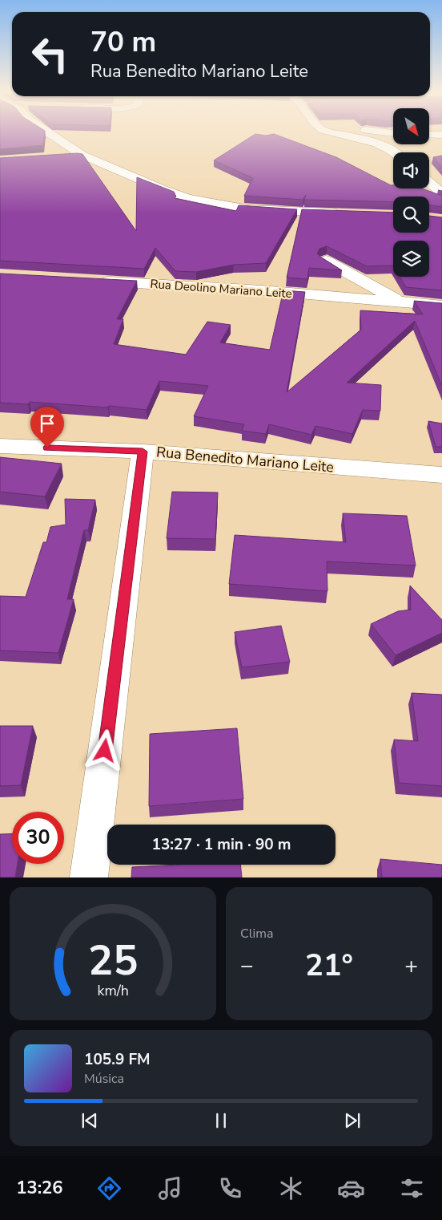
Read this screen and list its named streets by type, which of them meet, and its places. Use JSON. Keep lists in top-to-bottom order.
{
  "streets": {
    "street": ["Rua Deolino Mariano Leite", "Rua Benedito Mariano Leite"]
  },
  "north": "bottom right",
  "page": {
    "turn": ["70 m", "Rua Benedito Mariano Leite"],
    "limit": "30",
    "trip": "13:27 · 1 min · 90 m",
    "tile": "Clima",
    "heat": ["−", "21°", "+"],
    "song": ["105.9 FM", "Música"],
    "tabs": "13:26",
    "gauge": ["25", "km/h"]
  }
}
